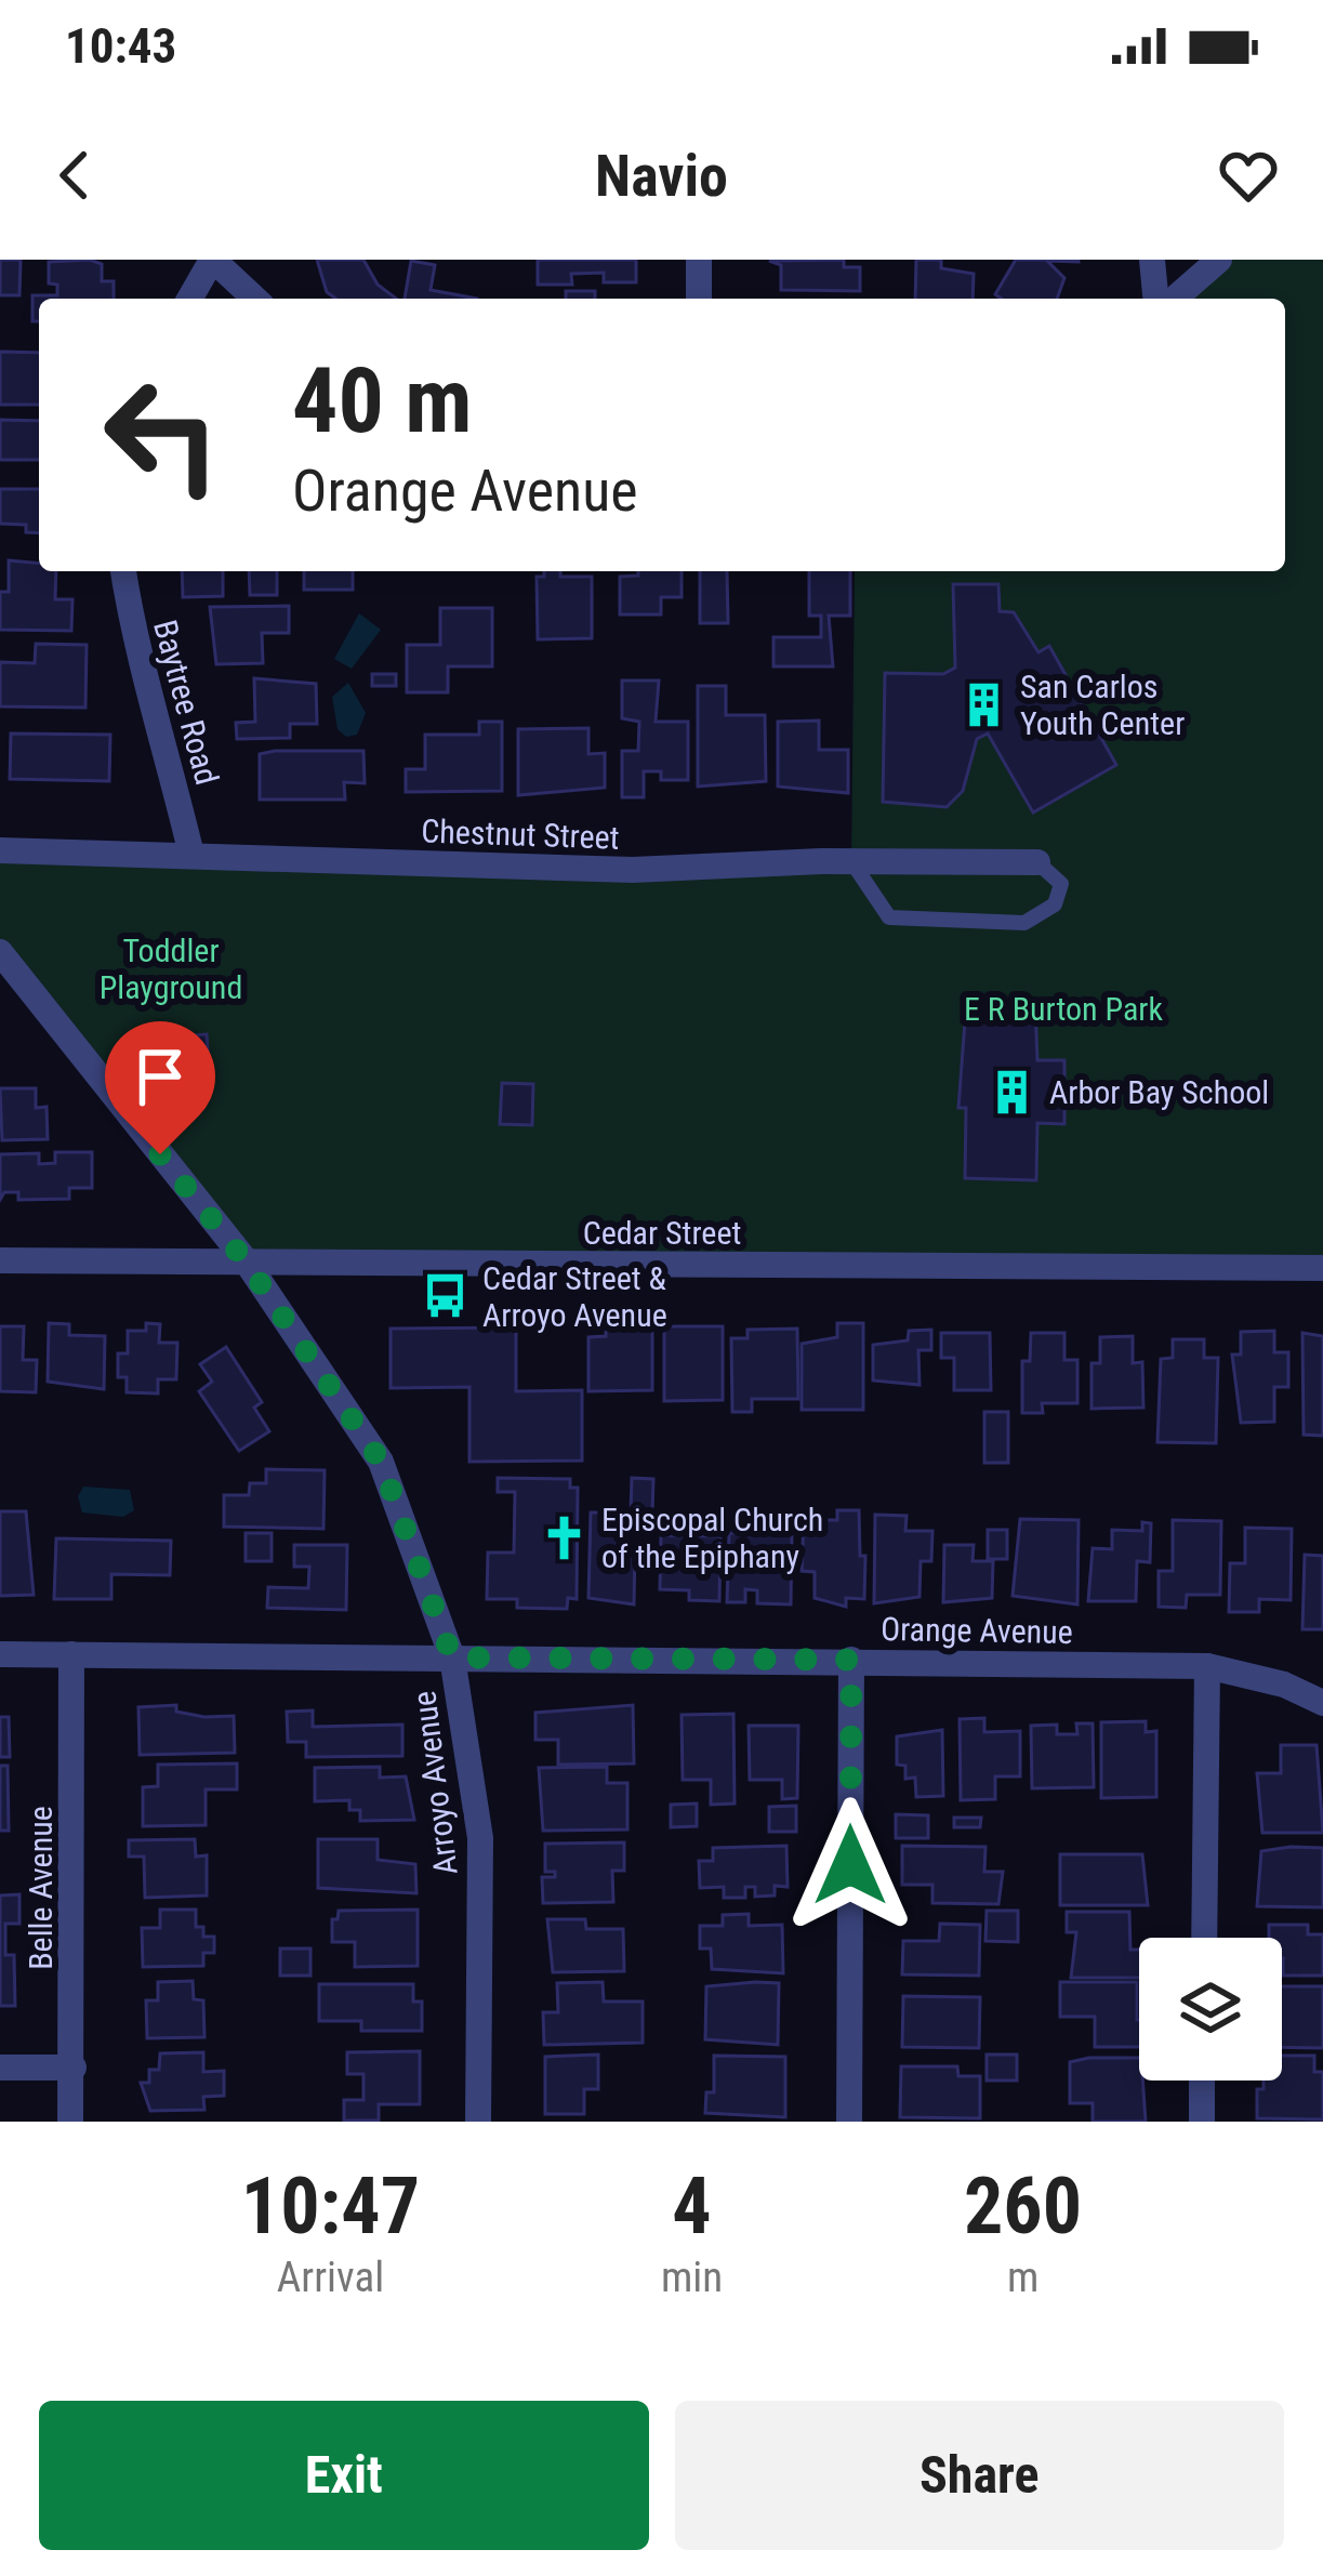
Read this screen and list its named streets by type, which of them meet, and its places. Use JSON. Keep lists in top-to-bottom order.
{
  "streets": {
    "street": [
      "Baytree Road",
      "Chestnut Street",
      "Cedar Street",
      "Orange Avenue",
      "Arroyo Avenue",
      "Belle Avenue"
    ]
  },
  "crossings": [
    ["Baytree Road", "Chestnut Street"],
    ["Cedar Street", "Arroyo Avenue"],
    ["Orange Avenue", "Arroyo Avenue"],
    ["Orange Avenue", "Belle Avenue"]
  ],
  "parks": ["Toddler Playground", "E R Burton Park"],
  "places": {
    "building": ["San Carlos Youth Center", "Arbor Bay School"],
    "bus stop": ["Cedar Street & Arroyo Avenue"],
    "church": ["Episcopal Church of the Epiphany"]
  },
  "page": {
    "status": "10:43",
    "header": "Navio",
    "turn": ["40 m", "Orange Avenue"],
    "eta": [
      "10:47",
      "Arrival",
      "4",
      "min",
      "260",
      "m"
    ],
    "buttons": ["Exit", "Share"]
  }
}
